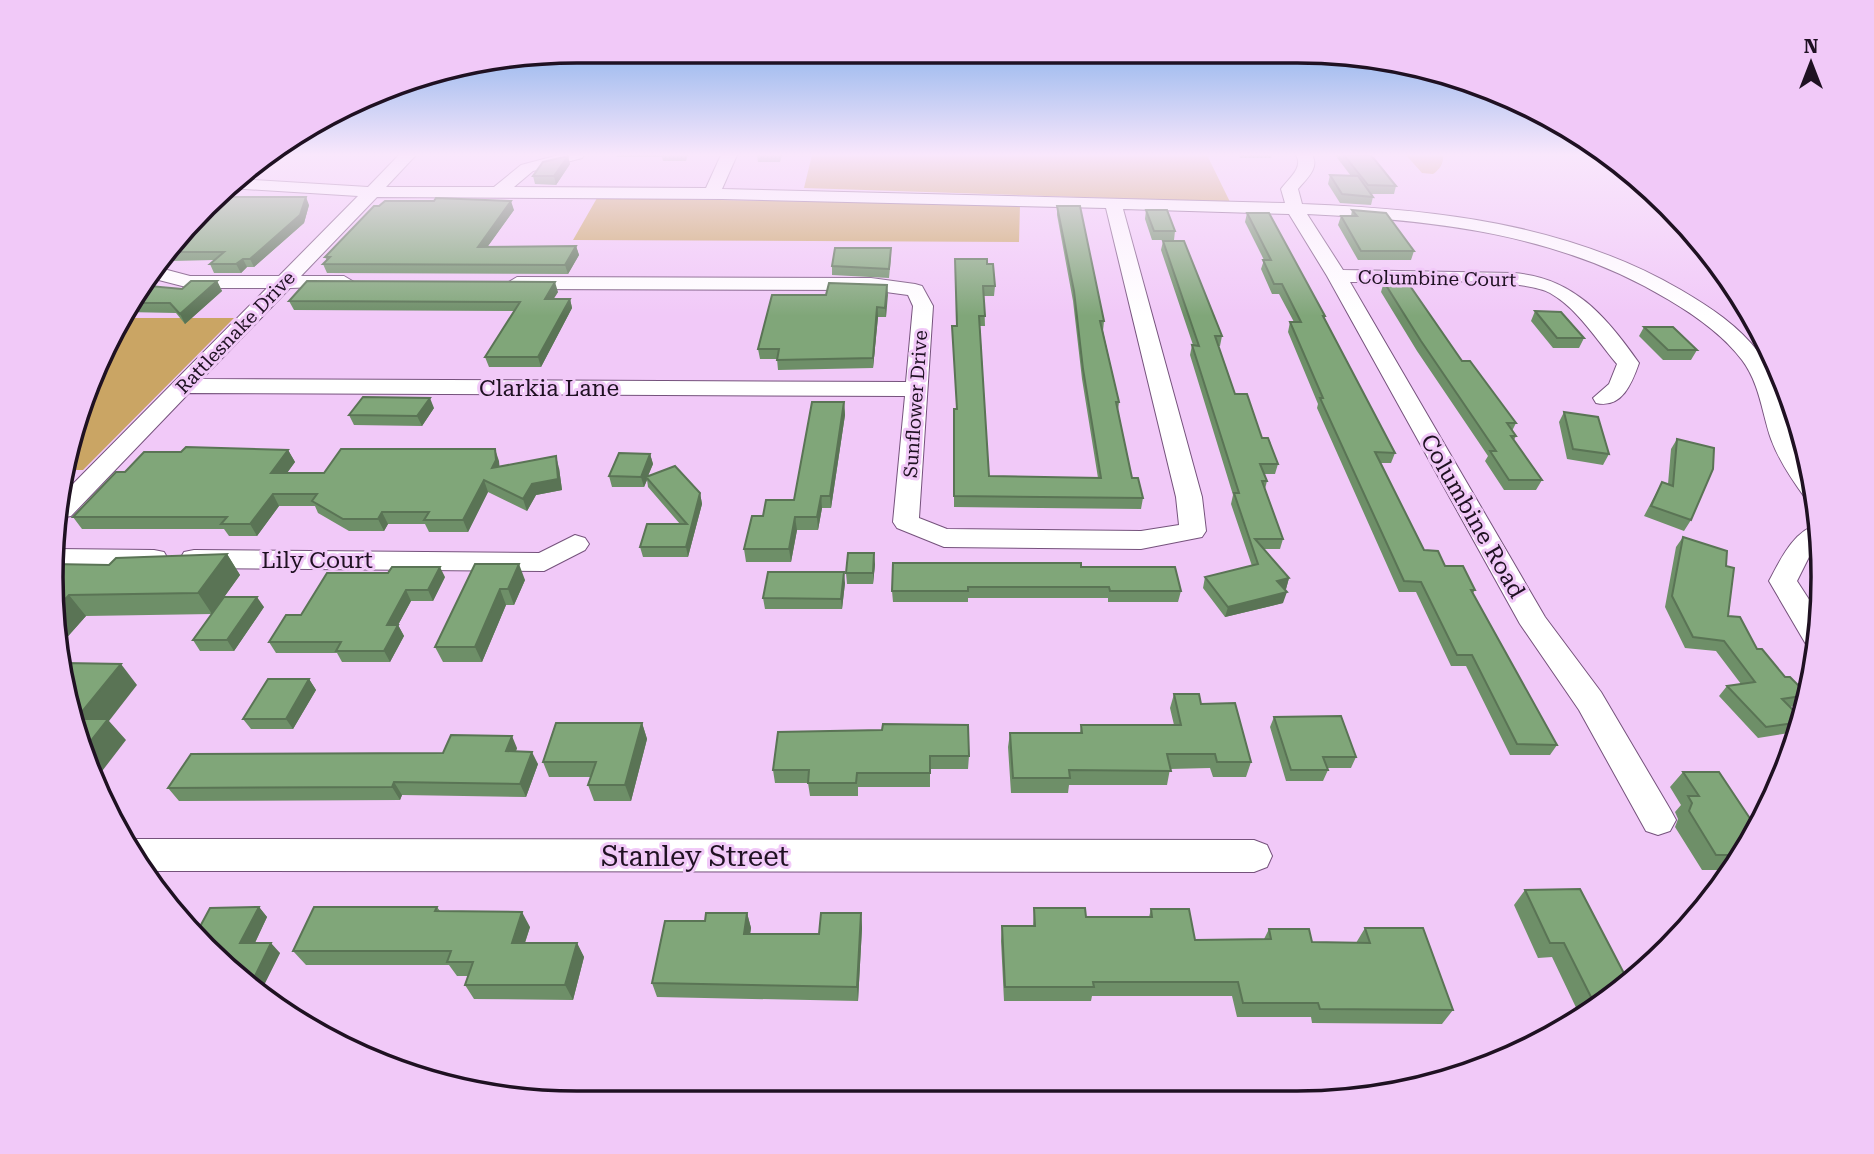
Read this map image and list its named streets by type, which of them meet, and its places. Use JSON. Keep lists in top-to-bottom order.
{
  "streets": {
    "street": [
      "Columbine Court",
      "Rattlesnake Drive",
      "Clarkia Lane",
      "Sunflower Drive",
      "Columbine Road",
      "Lily Court",
      "Stanley Street"
    ]
  },
  "crossings": [
    ["Columbine Court", "Columbine Road"],
    ["Rattlesnake Drive", "Clarkia Lane"],
    ["Clarkia Lane", "Sunflower Drive"]
  ],
  "north": "top"
}
